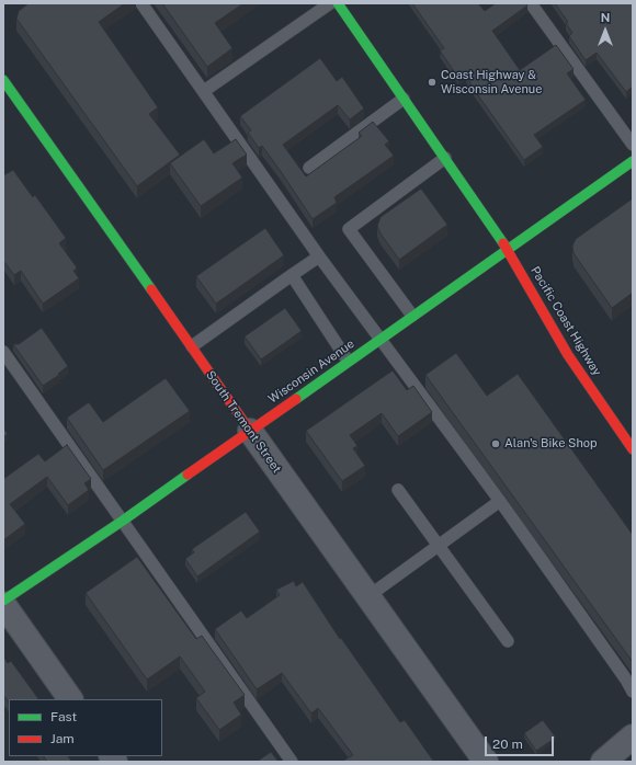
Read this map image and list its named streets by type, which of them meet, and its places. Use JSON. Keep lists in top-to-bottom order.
{
  "streets": {
    "main road": ["Pacific Coast Highway", "Wisconsin Avenue", "South Tremont Street"]
  },
  "crossings": [
    ["Pacific Coast Highway", "Wisconsin Avenue"],
    ["Wisconsin Avenue", "South Tremont Street"]
  ],
  "places": ["Coast Highway & Wisconsin Avenue", "Alan's Bike Shop"],
  "legend": ["Fast", "Jam"],
  "scale_bar": "20 m",
  "north": "top"
}
